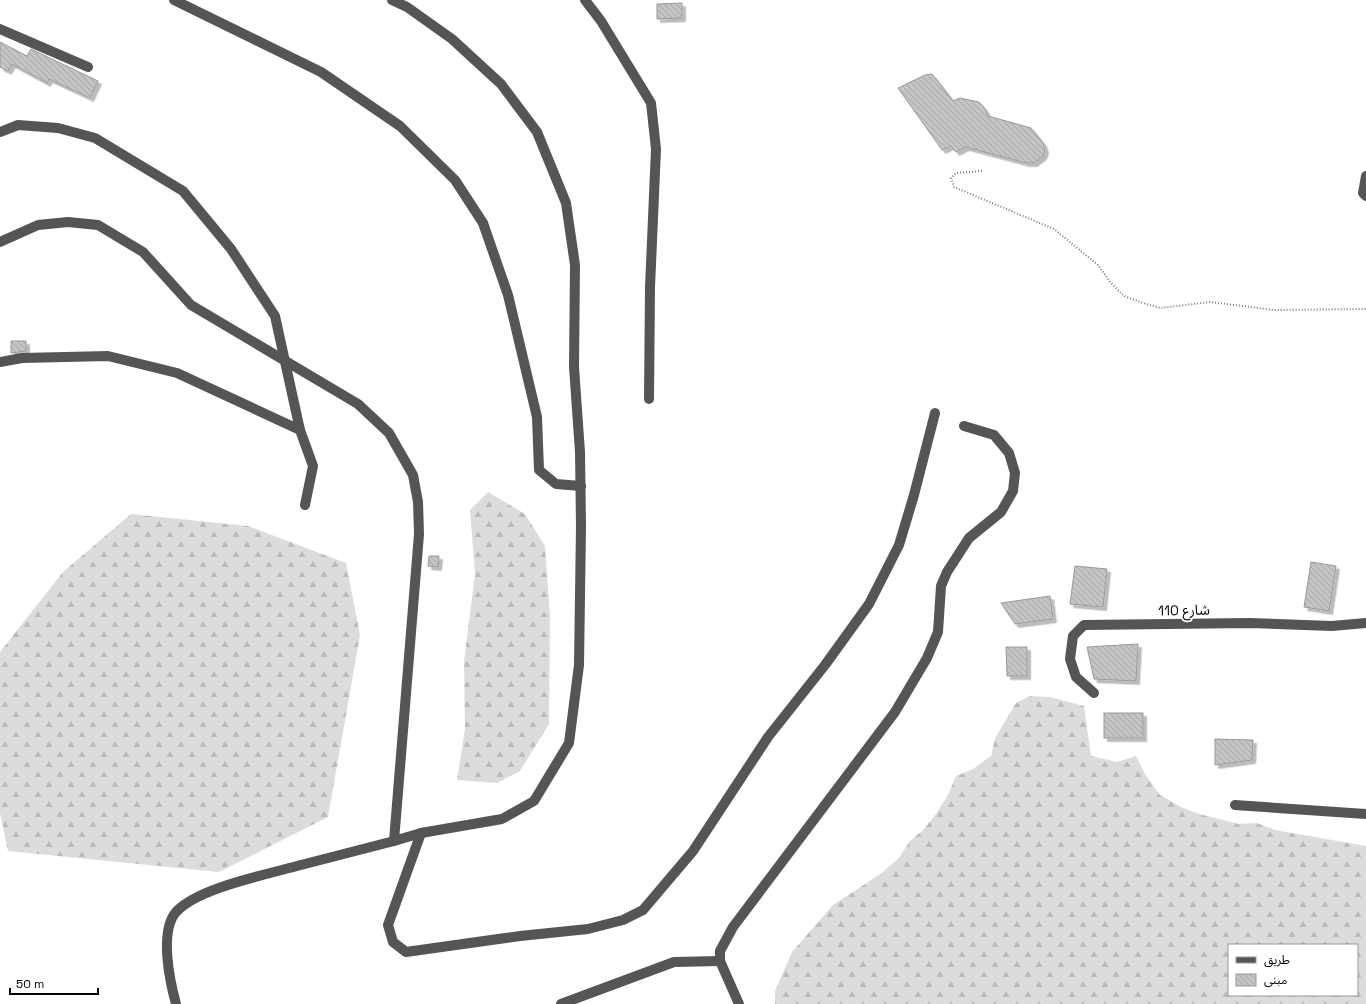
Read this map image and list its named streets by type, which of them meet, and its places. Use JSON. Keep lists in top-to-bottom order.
{
  "streets": {
    "street": ["شارع 110"]
  },
  "legend": ["طريق", "مبنى"],
  "scale_bar": "50 m"
}
